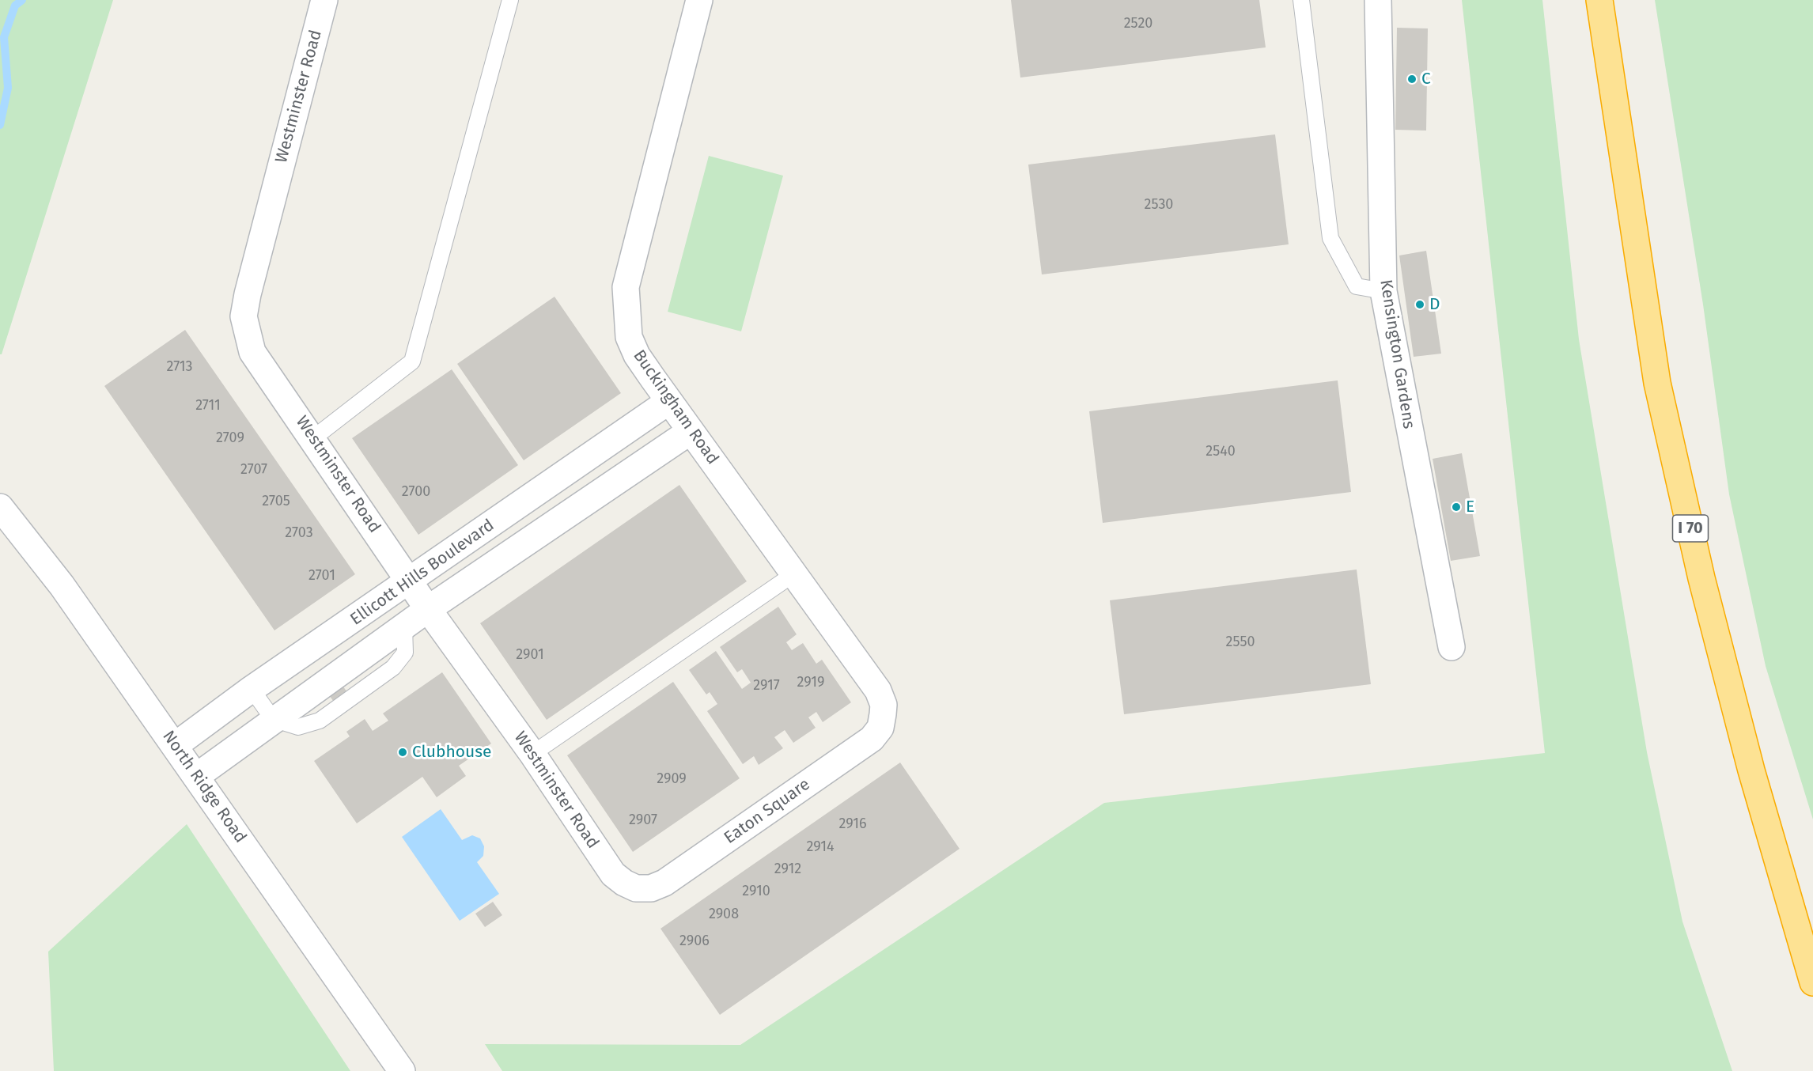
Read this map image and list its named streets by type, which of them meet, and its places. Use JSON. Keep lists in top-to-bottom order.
{
  "streets": {
    "highway": ["I 70"],
    "street": [
      "Westminster Road",
      "Kensington Gardens",
      "Buckingham Road",
      "Ellicott Hills Boulevard",
      "North Ridge Road",
      "Eaton Square"
    ]
  },
  "crossings": [
    ["Westminster Road", "Ellicott Hills Boulevard"],
    ["Westminster Road", "Eaton Square"],
    ["Buckingham Road", "Ellicott Hills Boulevard"],
    ["Buckingham Road", "Eaton Square"],
    ["Ellicott Hills Boulevard", "North Ridge Road"]
  ],
  "places": [
    "C",
    "D",
    "E",
    "Clubhouse"
  ],
  "house_numbers": [
    "2520",
    "2530",
    "2713",
    "2711",
    "2709",
    "2540",
    "2707",
    "2700",
    "2705",
    "2703",
    "2701",
    "2550",
    "2901",
    "2919",
    "2917",
    "2909",
    "2907",
    "2916",
    "2914",
    "2912",
    "2910",
    "2908",
    "2906"
  ]
}
